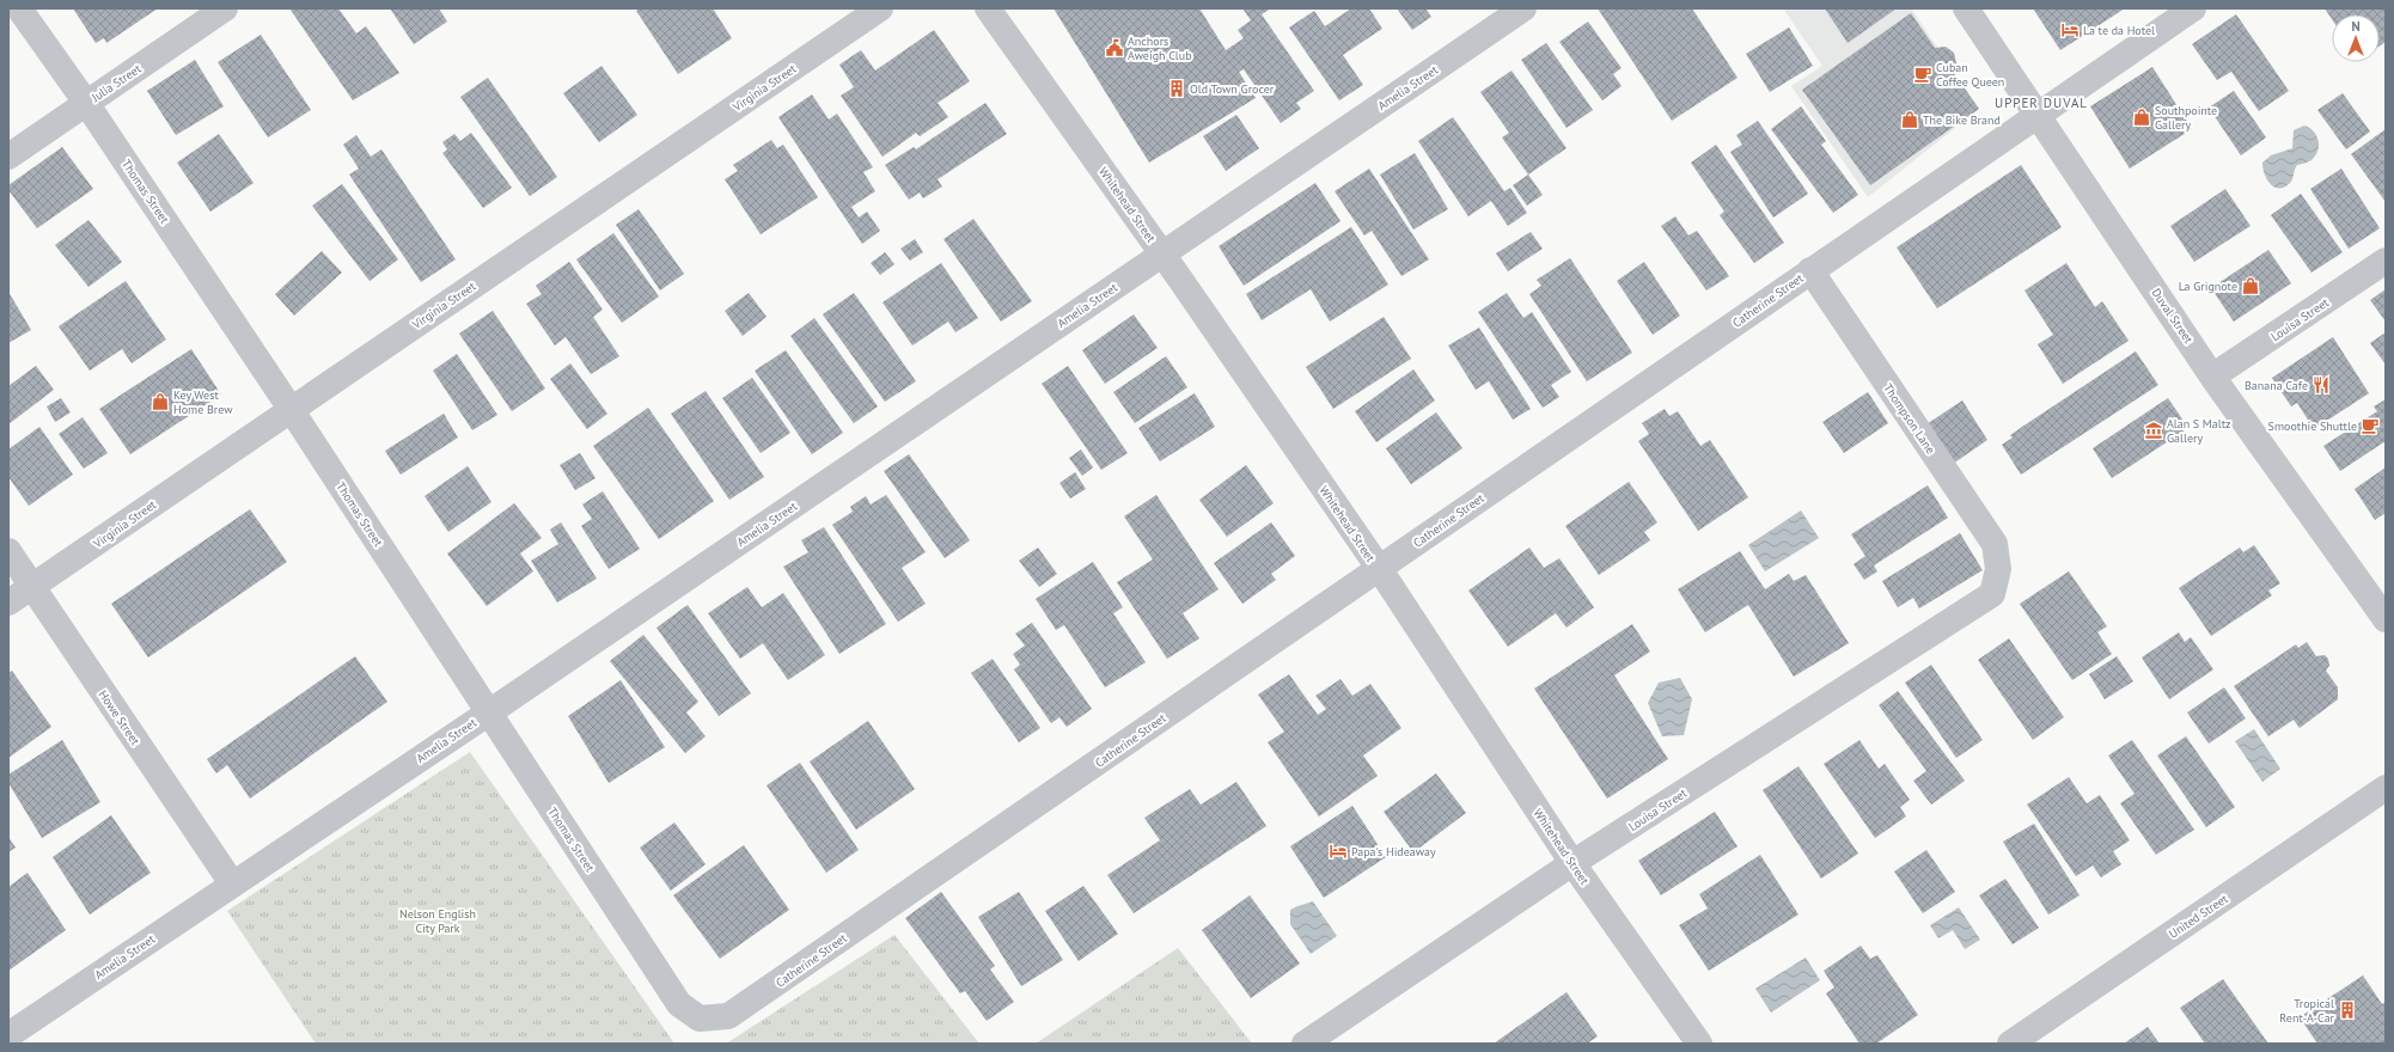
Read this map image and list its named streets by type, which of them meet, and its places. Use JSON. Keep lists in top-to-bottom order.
{
  "streets": {
    "street": [
      "Julia Street",
      "Virginia Street",
      "Amelia Street",
      "Thomas Street",
      "Whitehead Street",
      "Catherine Street",
      "Duval Street",
      "Louisa Street",
      "Thompson Lane",
      "Howe Street",
      "United Street"
    ]
  },
  "crossings": [
    ["Julia Street", "Thomas Street"],
    ["Virginia Street", "Thomas Street"],
    ["Virginia Street", "Howe Street"],
    ["Amelia Street", "Thomas Street"],
    ["Amelia Street", "Whitehead Street"],
    ["Amelia Street", "Howe Street"],
    ["Thomas Street", "Catherine Street"],
    ["Whitehead Street", "Catherine Street"],
    ["Whitehead Street", "Louisa Street"],
    ["Catherine Street", "Duval Street"],
    ["Catherine Street", "Thompson Lane"],
    ["Duval Street", "Louisa Street"],
    ["Louisa Street", "Thompson Lane"]
  ],
  "districts": ["UPPER DUVAL"],
  "parks": ["Nelson English City Park"],
  "places": {
    "hotel": ["La te da Hotel", "Papa's Hideaway"],
    "public building": ["Anchors Aweigh Club"],
    "cafe": ["Cuban Coffee Queen", "Smoothie Shuttle"],
    "building": ["Old Town Grocer", "Tropical Rent-A-Car"],
    "shop": [
      "Southpointe Gallery",
      "The Bike Brand",
      "La Grignote",
      "Key West Home Brew"
    ],
    "restaurant": ["Banana Cafe"],
    "museum": ["Alan S Maltz Gallery"]
  },
  "north": "top"
}
